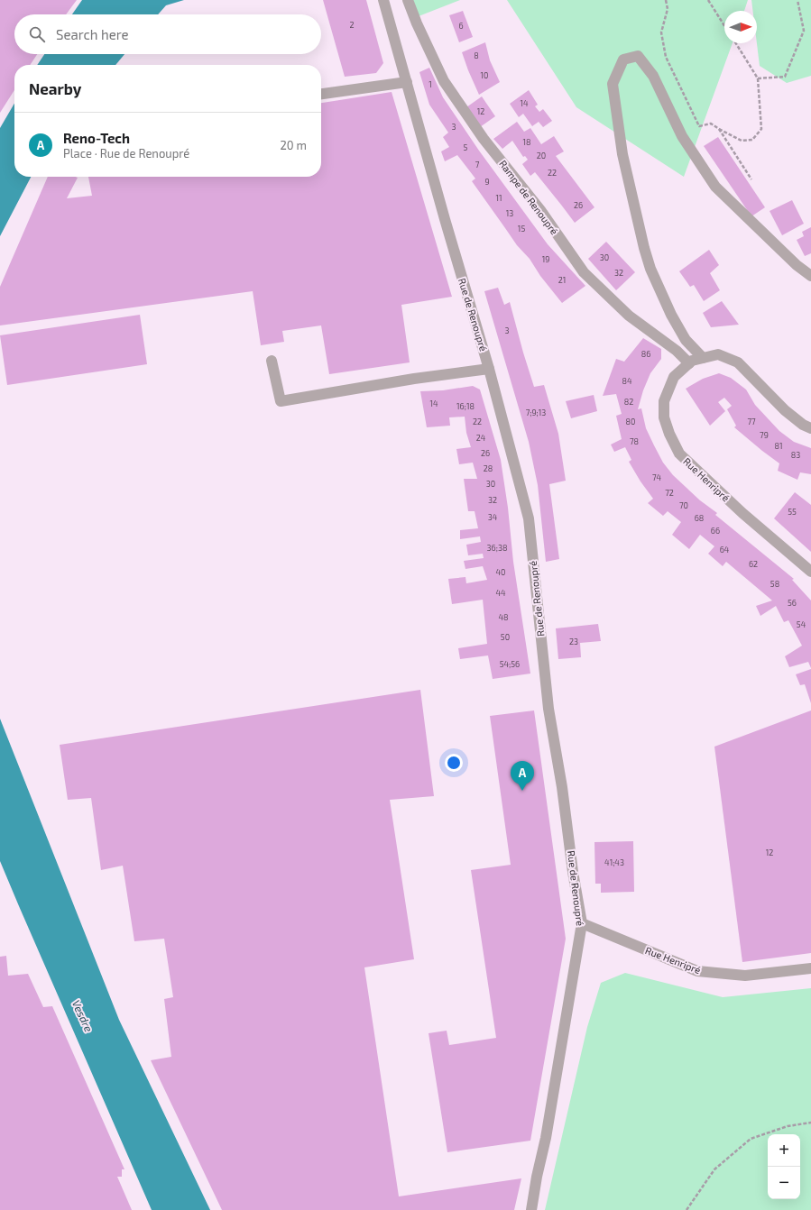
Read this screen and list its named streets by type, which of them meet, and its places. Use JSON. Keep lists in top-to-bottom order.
{
  "streets": {
    "street": ["Rampe de Renoupré", "Rue de Renoupré", "Rue Henripré"]
  },
  "crossings": [
    ["Rampe de Renoupré", "Rue Henripré"],
    ["Rue de Renoupré", "Rue Henripré"]
  ],
  "water": ["Vesdre"],
  "house_numbers": [
    "2",
    "6",
    "8",
    "10",
    "1",
    "14",
    "12",
    "3",
    "18",
    "5",
    "20",
    "7",
    "22",
    "9",
    "11",
    "26",
    "13",
    "15",
    "30",
    "19",
    "32",
    "21",
    "3",
    "86",
    "84",
    "82",
    "14",
    "16;18",
    "7;9;13",
    "22",
    "80",
    "77",
    "79",
    "24",
    "78",
    "81",
    "26",
    "83",
    "28",
    "74",
    "30",
    "72",
    "32",
    "70",
    "55",
    "34",
    "68",
    "66",
    "36;38",
    "64",
    "62",
    "40",
    "58",
    "44",
    "56",
    "48",
    "54",
    "50",
    "23",
    "54;56",
    "12",
    "41;43"
  ],
  "north": "right",
  "page": {
    "search": "Search here",
    "heading": "Nearby",
    "list": [
      {
        "mark": "A",
        "name": "Reno-Tech",
        "note": "Place · Rue de Renoupré",
        "value": "20 m"
      }
    ],
    "pins": "A",
    "map_buttons": ["+", "−"]
  }
}
